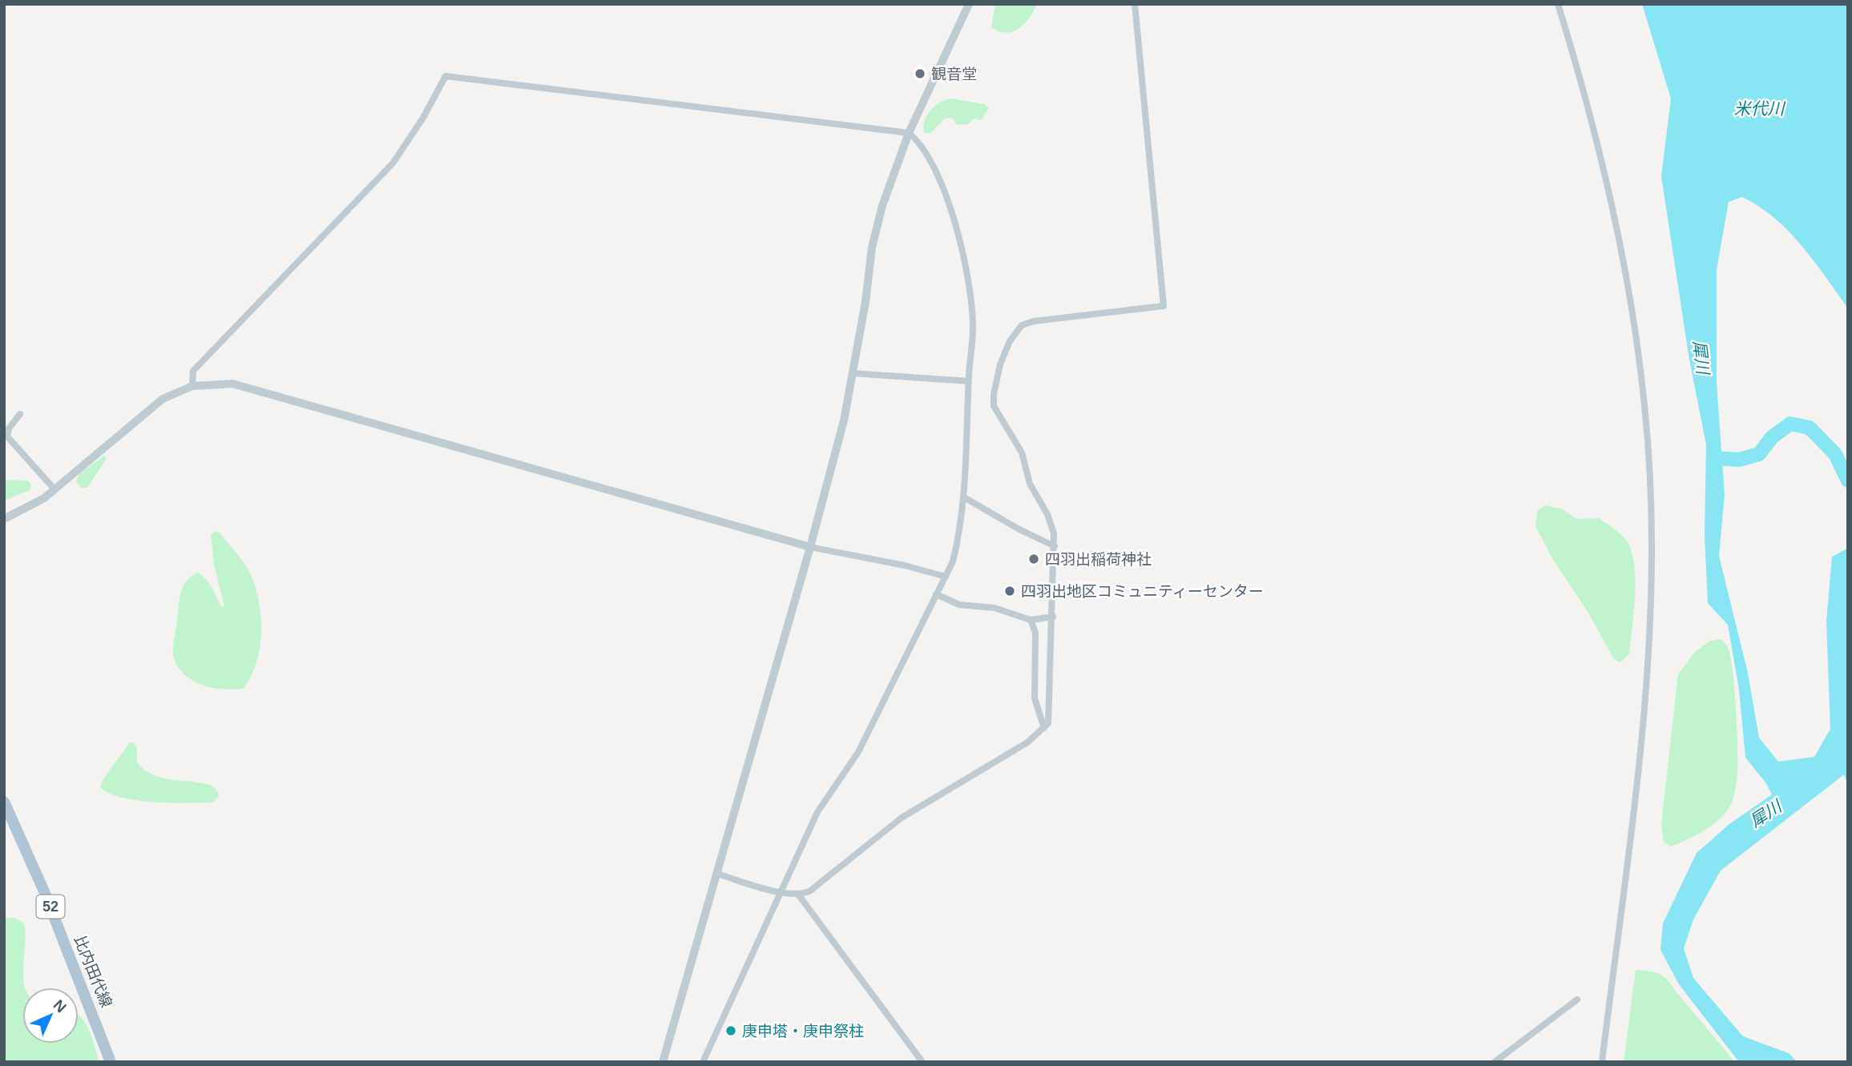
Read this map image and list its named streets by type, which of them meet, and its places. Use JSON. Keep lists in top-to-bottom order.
{
  "streets": {
    "main road": ["52", "比内田代線"]
  },
  "water": ["米代川", "犀川"],
  "places": [
    "観音堂",
    "四羽出稲荷神社",
    "四羽出地区コミュニティーセンター",
    "庚申塔・庚申祭柱"
  ],
  "north": "top right"
}
